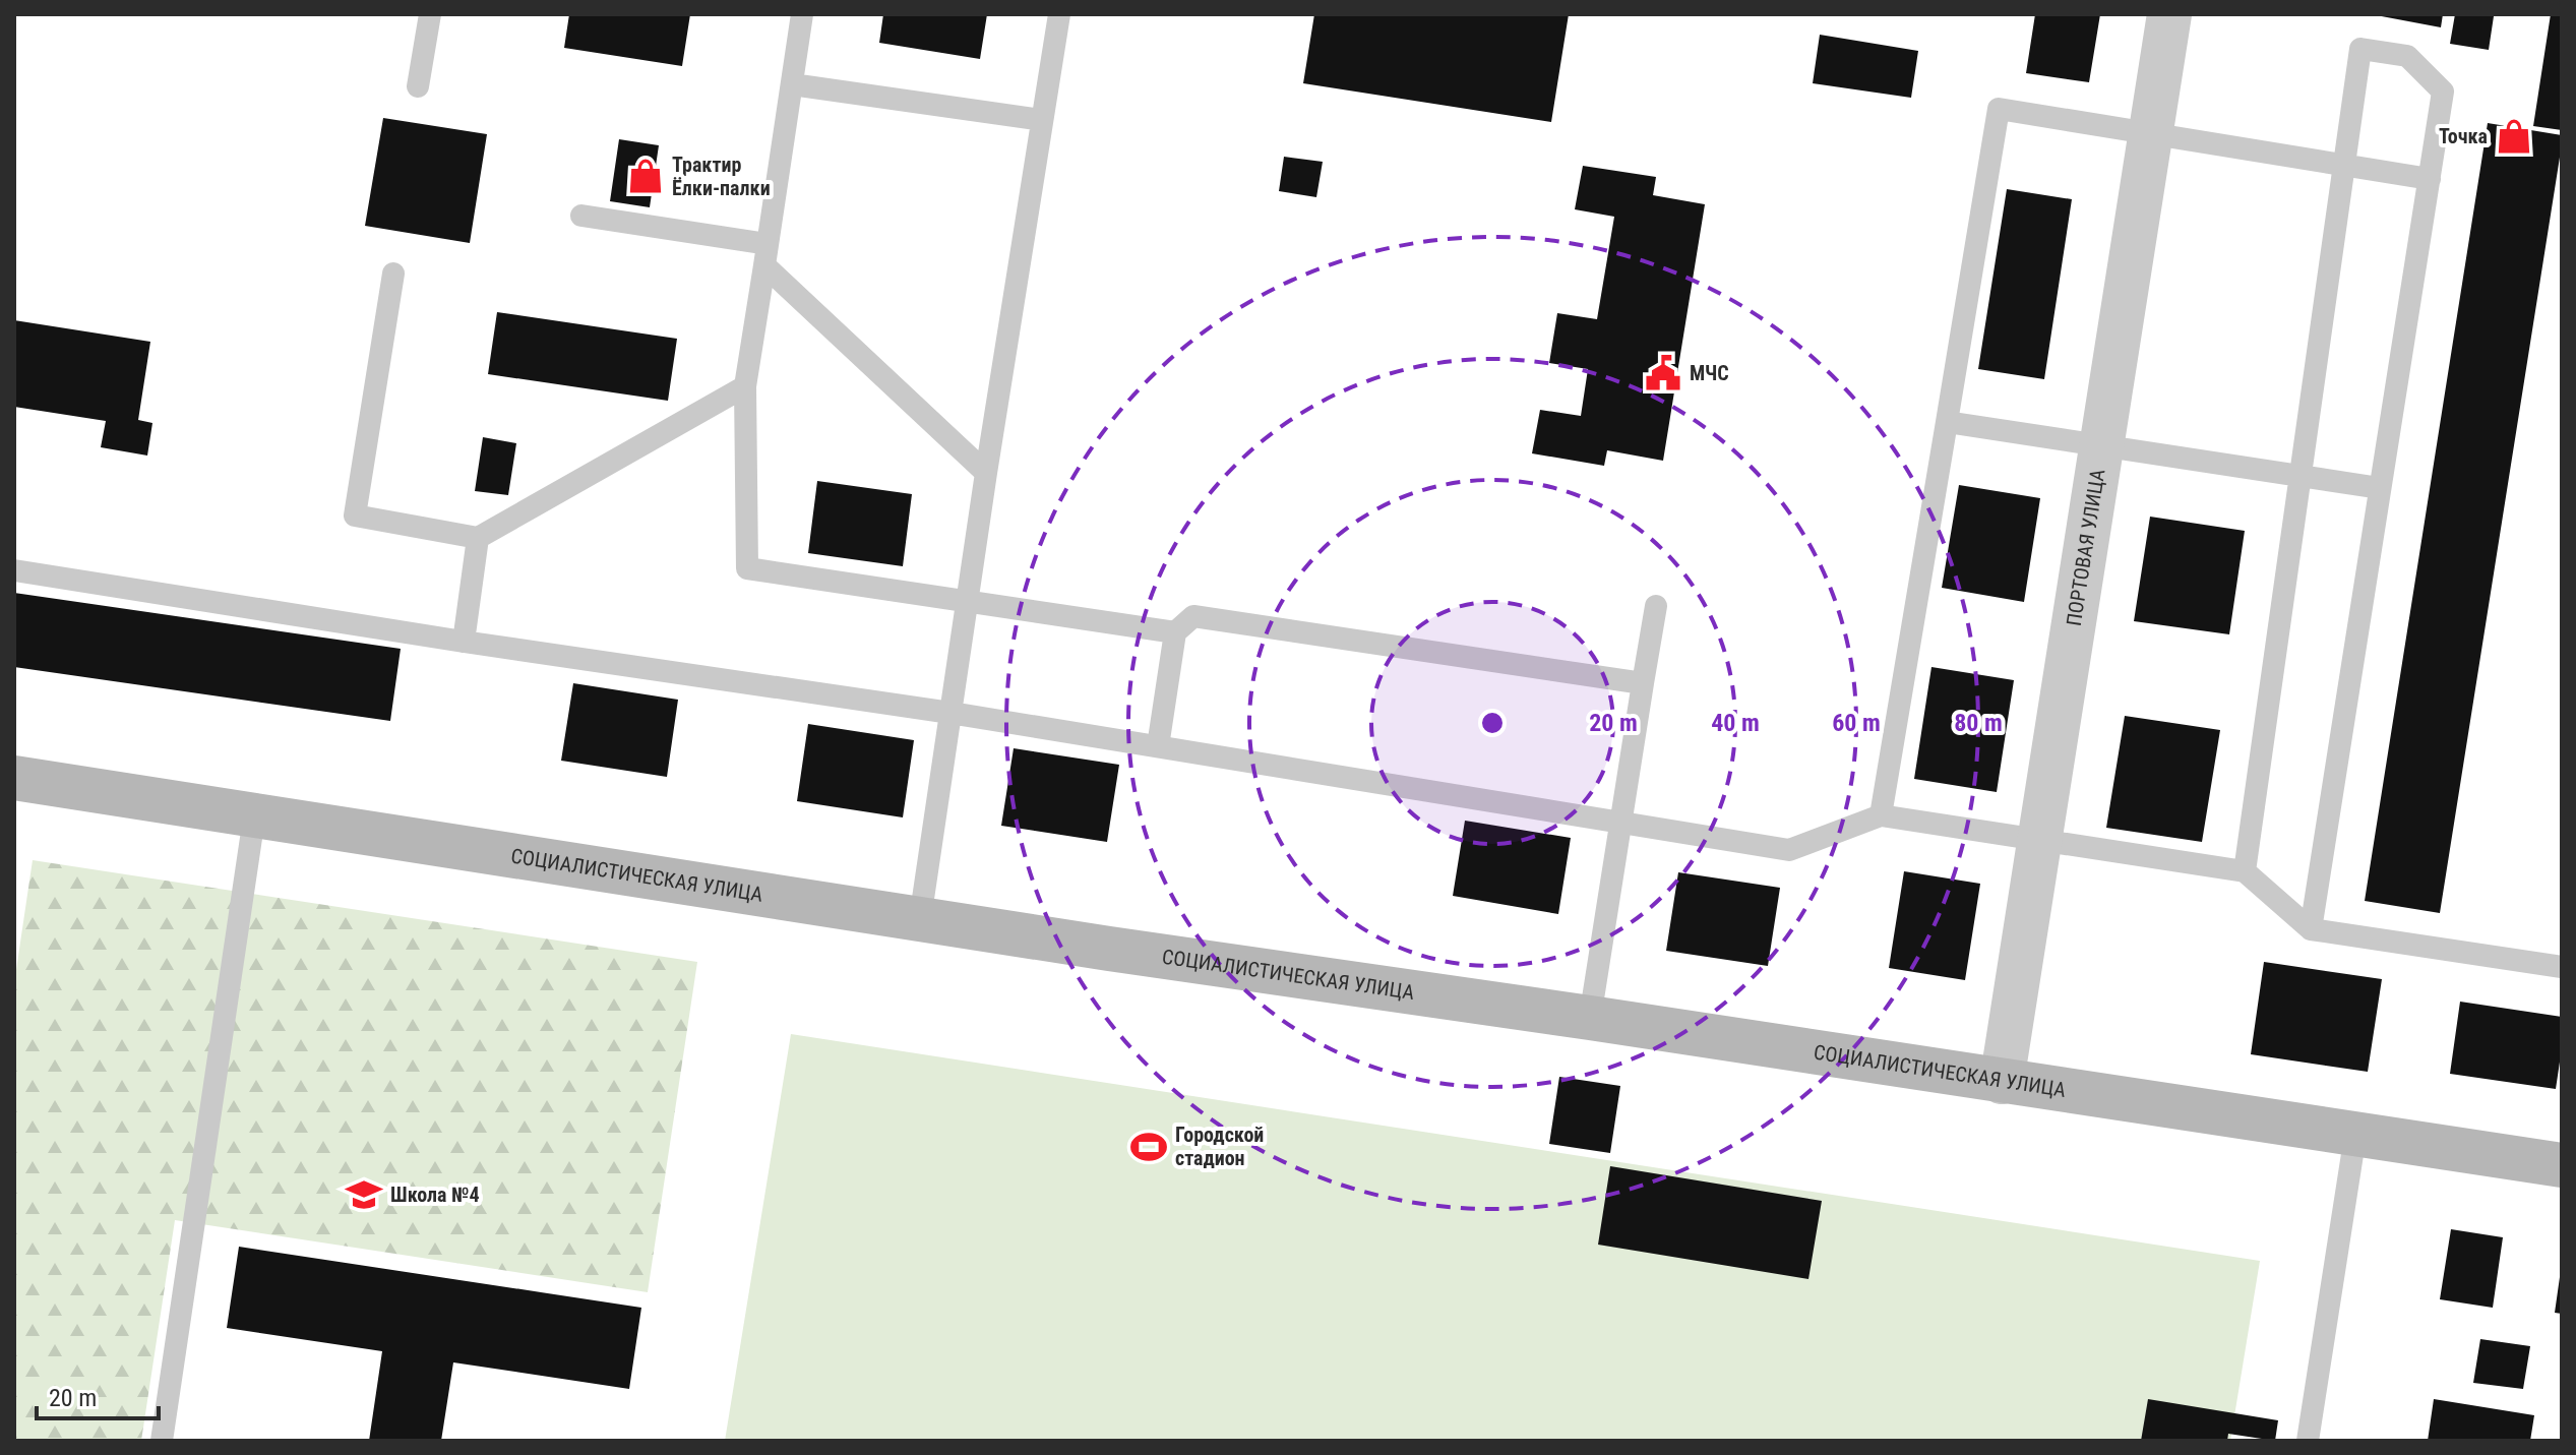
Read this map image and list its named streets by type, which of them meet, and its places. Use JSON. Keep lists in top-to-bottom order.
{
  "streets": {
    "main road": ["СОЦИАЛИСТИЧЕСКАЯ УЛИЦА"],
    "street": ["ПОРТОВАЯ УЛИЦА"]
  },
  "crossings": [
    ["ПОРТОВАЯ УЛИЦА", "СОЦИАЛИСТИЧЕСКАЯ УЛИЦА"]
  ],
  "places": {
    "shop": ["Точка", "Трактир Ёлки-палки"],
    "public building": ["МЧС"],
    "sports": ["Городской стадион"],
    "school or university": ["Школа №4"]
  },
  "scale_bar": "20 m",
  "rings": [
    "20 m",
    "40 m",
    "60 m",
    "80 m"
  ]
}
